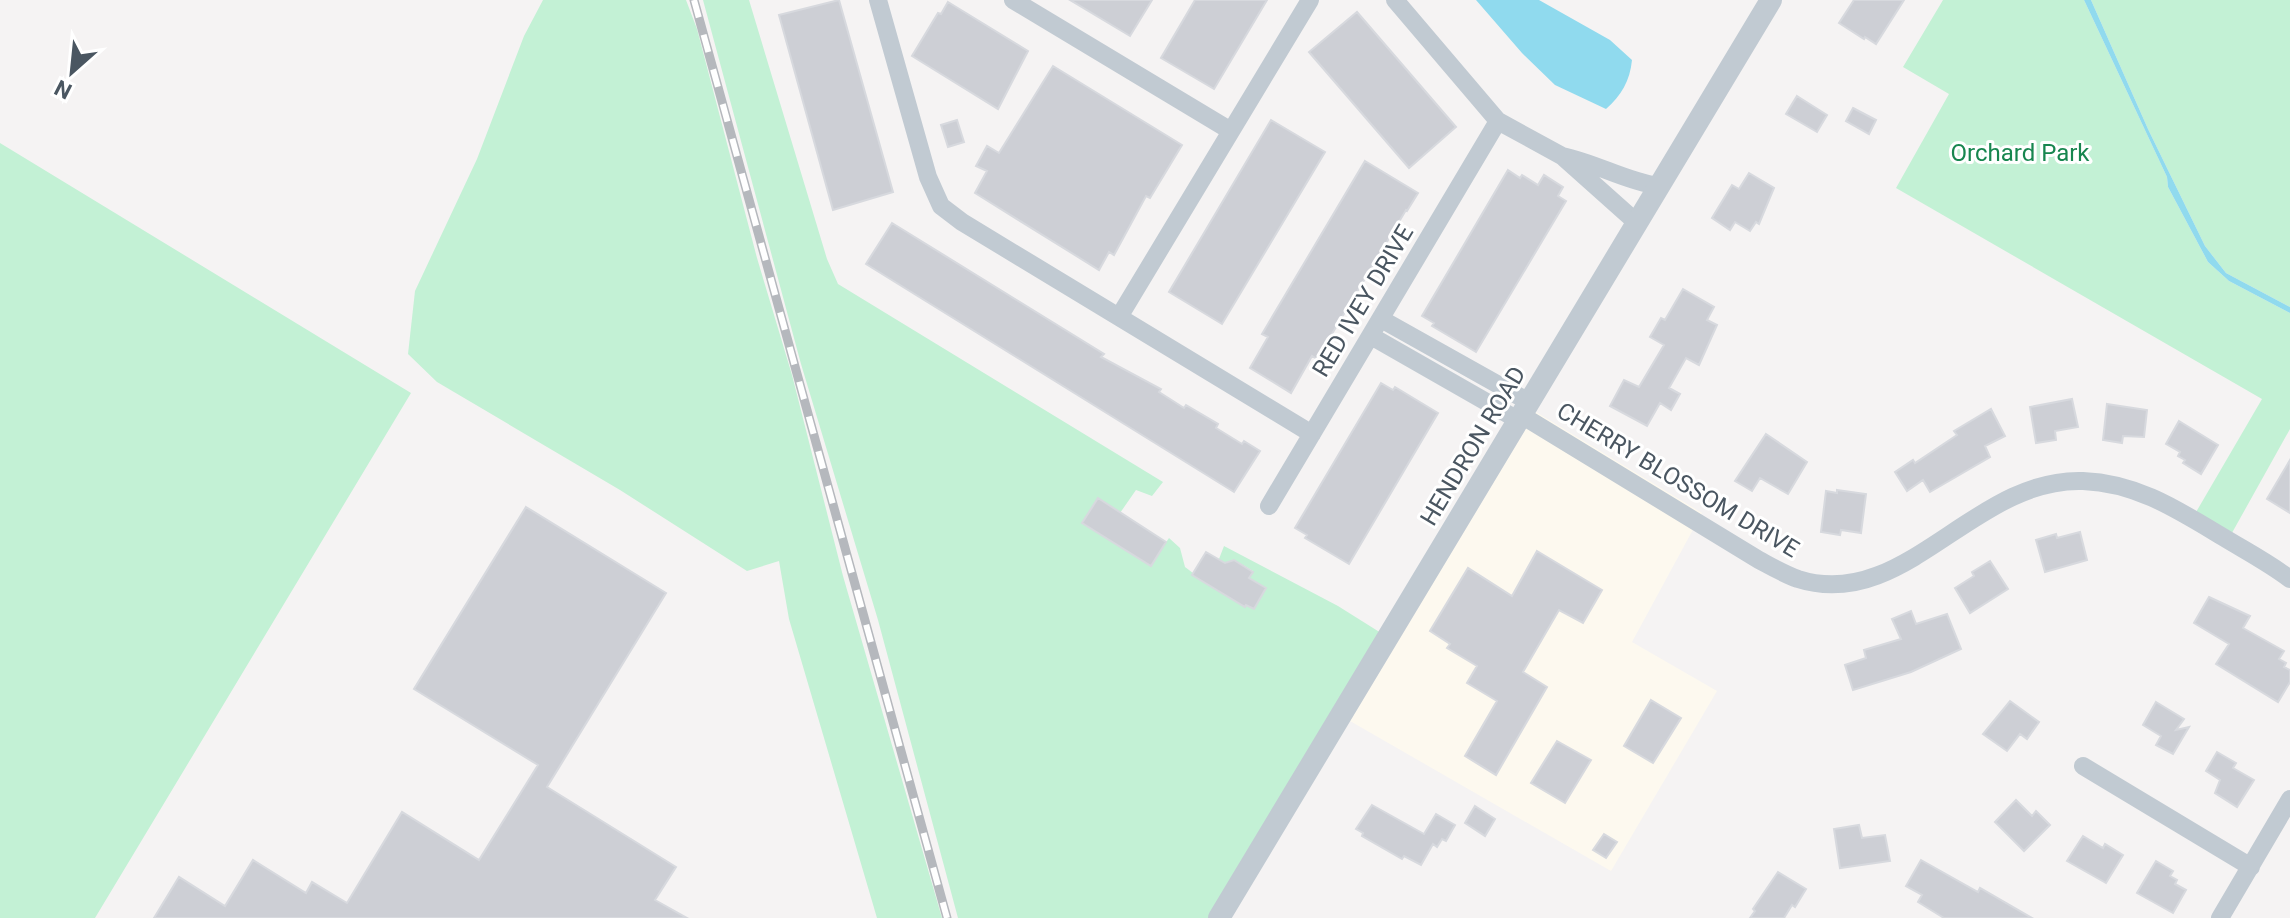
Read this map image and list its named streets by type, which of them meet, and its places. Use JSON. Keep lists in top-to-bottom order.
{
  "streets": {
    "street": ["RED IVEY DRIVE", "HENDRON ROAD", "CHERRY BLOSSOM DRIVE"]
  },
  "crossings": [
    ["HENDRON ROAD", "CHERRY BLOSSOM DRIVE"]
  ],
  "parks": ["Orchard Park"],
  "north": "bottom left"
}
